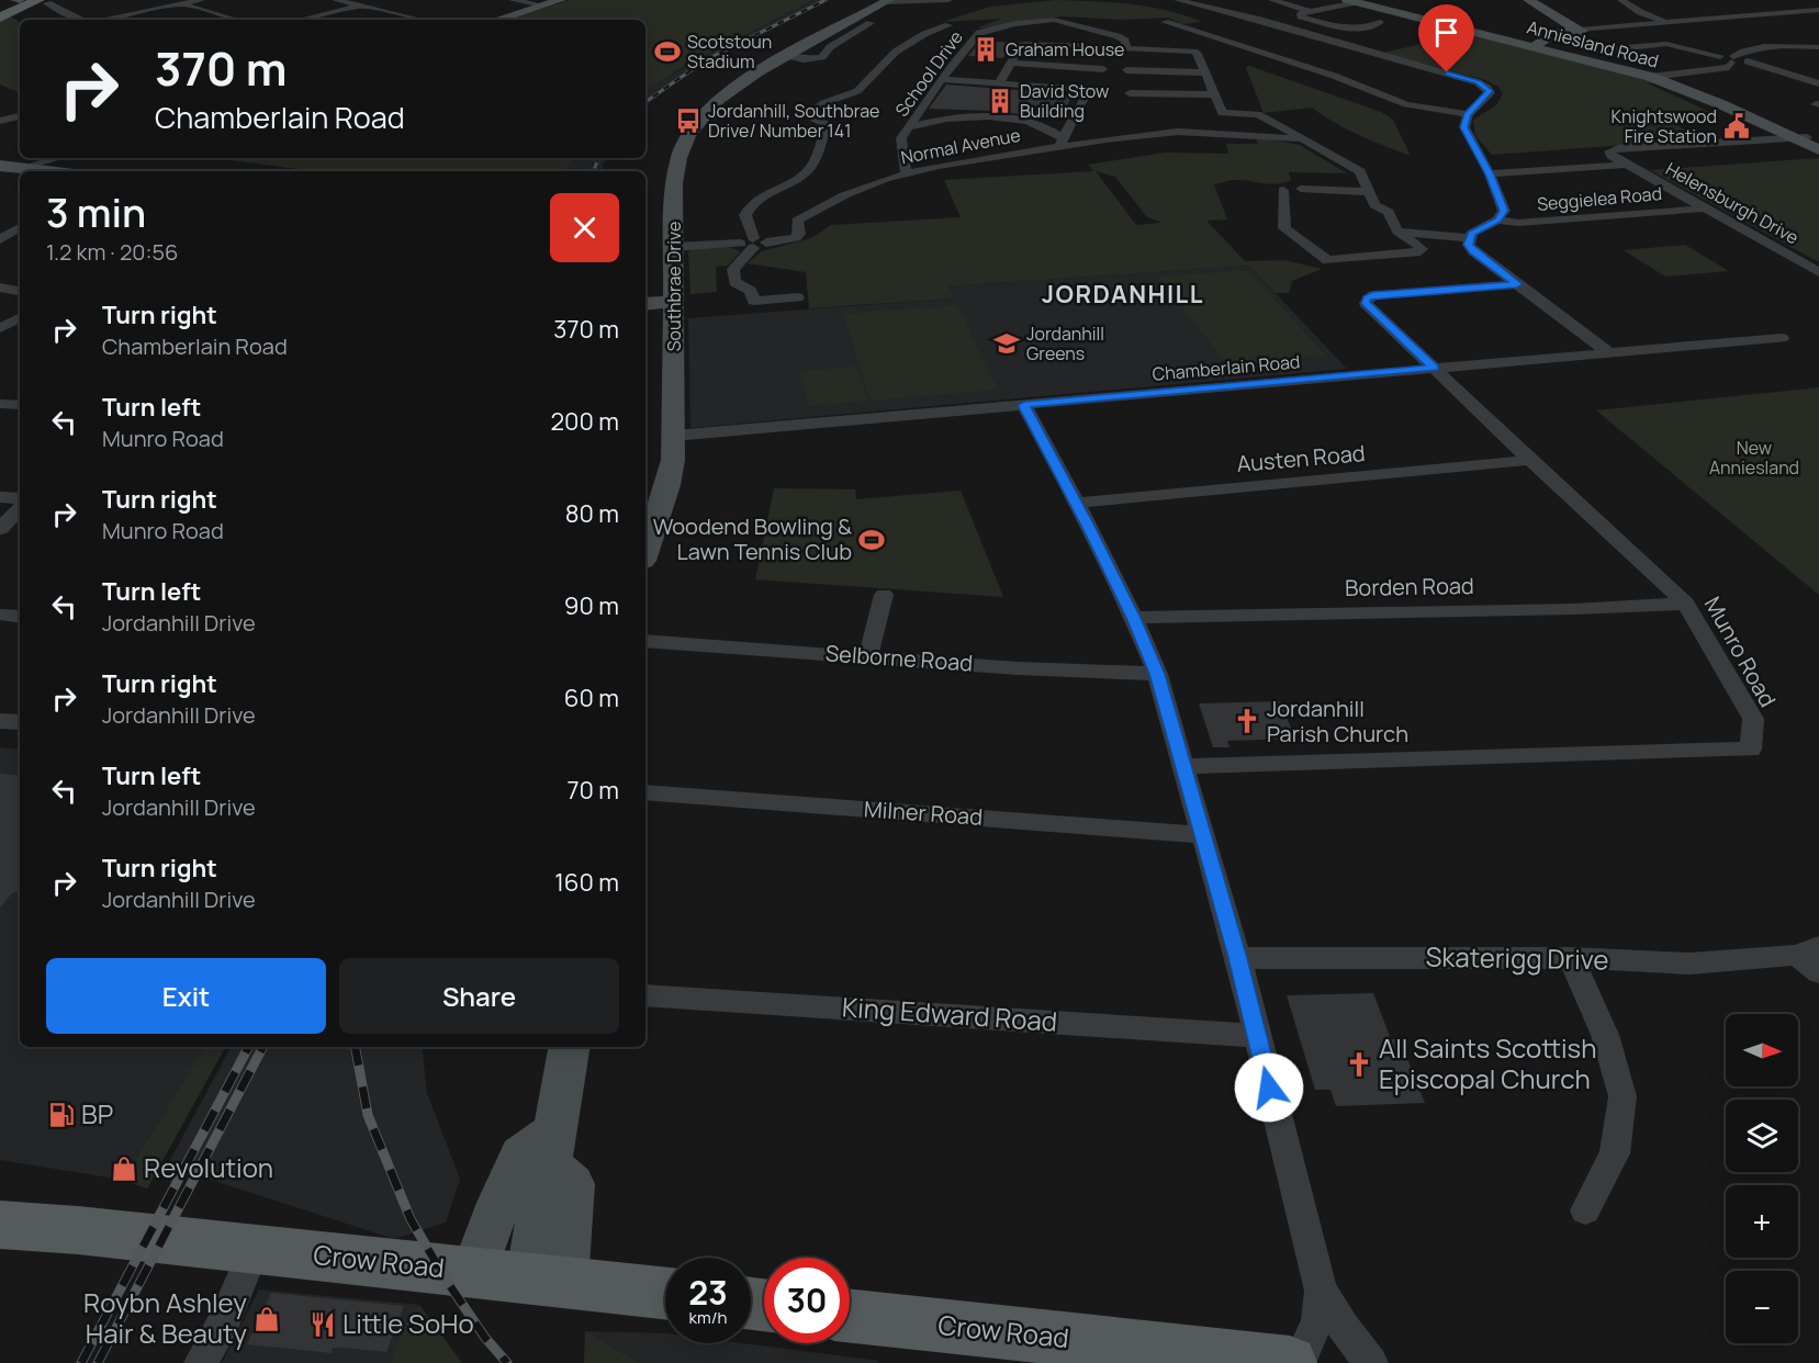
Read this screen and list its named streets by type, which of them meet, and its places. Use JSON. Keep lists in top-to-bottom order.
{
  "streets": {
    "main road": ["Crow Road"],
    "street": [
      "Anniesland Road",
      "School Drive",
      "Normal Avenue",
      "Seggielea Road",
      "Helensburgh Drive",
      "Southbrae Drive",
      "Chamberlain Road",
      "Austen Road",
      "Borden Road",
      "Munro Road",
      "Selborne Road",
      "Milner Road",
      "Skaterigg Drive",
      "King Edward Road"
    ]
  },
  "crossings": [
    ["School Drive", "Normal Avenue"],
    ["Seggielea Road", "Helensburgh Drive"],
    ["Southbrae Drive", "Chamberlain Road"],
    ["Chamberlain Road", "Munro Road"],
    ["Austen Road", "Munro Road"],
    ["Borden Road", "Munro Road"]
  ],
  "districts": ["JORDANHILL"],
  "parks": ["New Anniesland"],
  "places": {
    "building": ["Graham House", "David Stow Building"],
    "sports": ["Scotstoun Stadium", "Woodend Bowling & Lawn Tennis Club"],
    "bus stop": ["Jordanhill, Southbrae Drive/ Number 141"],
    "public building": ["Knightswood Fire Station"],
    "school or university": ["Jordanhill Greens"],
    "church": ["Jordanhill Parish Church", "All Saints Scottish Episcopal Church"],
    "fuel station": ["BP"],
    "shop": ["Revolution", "Roybn Ashley Hair & Beauty"],
    "restaurant": ["Little SoHo"]
  },
  "north": "right",
  "page": {
    "turn": ["370 m", "Chamberlain Road"],
    "heading": ["3 min", "1.2 km · 20:56"],
    "list": [
      {
        "name": "Turn right",
        "note": "Chamberlain Road",
        "value": "370 m"
      },
      {
        "name": "Turn left",
        "note": "Munro Road",
        "value": "200 m"
      },
      {
        "name": "Turn right",
        "note": "Munro Road",
        "value": "80 m"
      },
      {
        "name": "Turn left",
        "note": "Jordanhill Drive",
        "value": "90 m"
      },
      {
        "name": "Turn right",
        "note": "Jordanhill Drive",
        "value": "60 m"
      },
      {
        "name": "Turn left",
        "note": "Jordanhill Drive",
        "value": "70 m"
      },
      {
        "name": "Turn right",
        "note": "Jordanhill Drive",
        "value": "160 m"
      }
    ],
    "buttons": ["Exit", "Share"],
    "map_buttons": ["+", "−"],
    "speed": "23 km/h",
    "limit": "30"
  }
}
